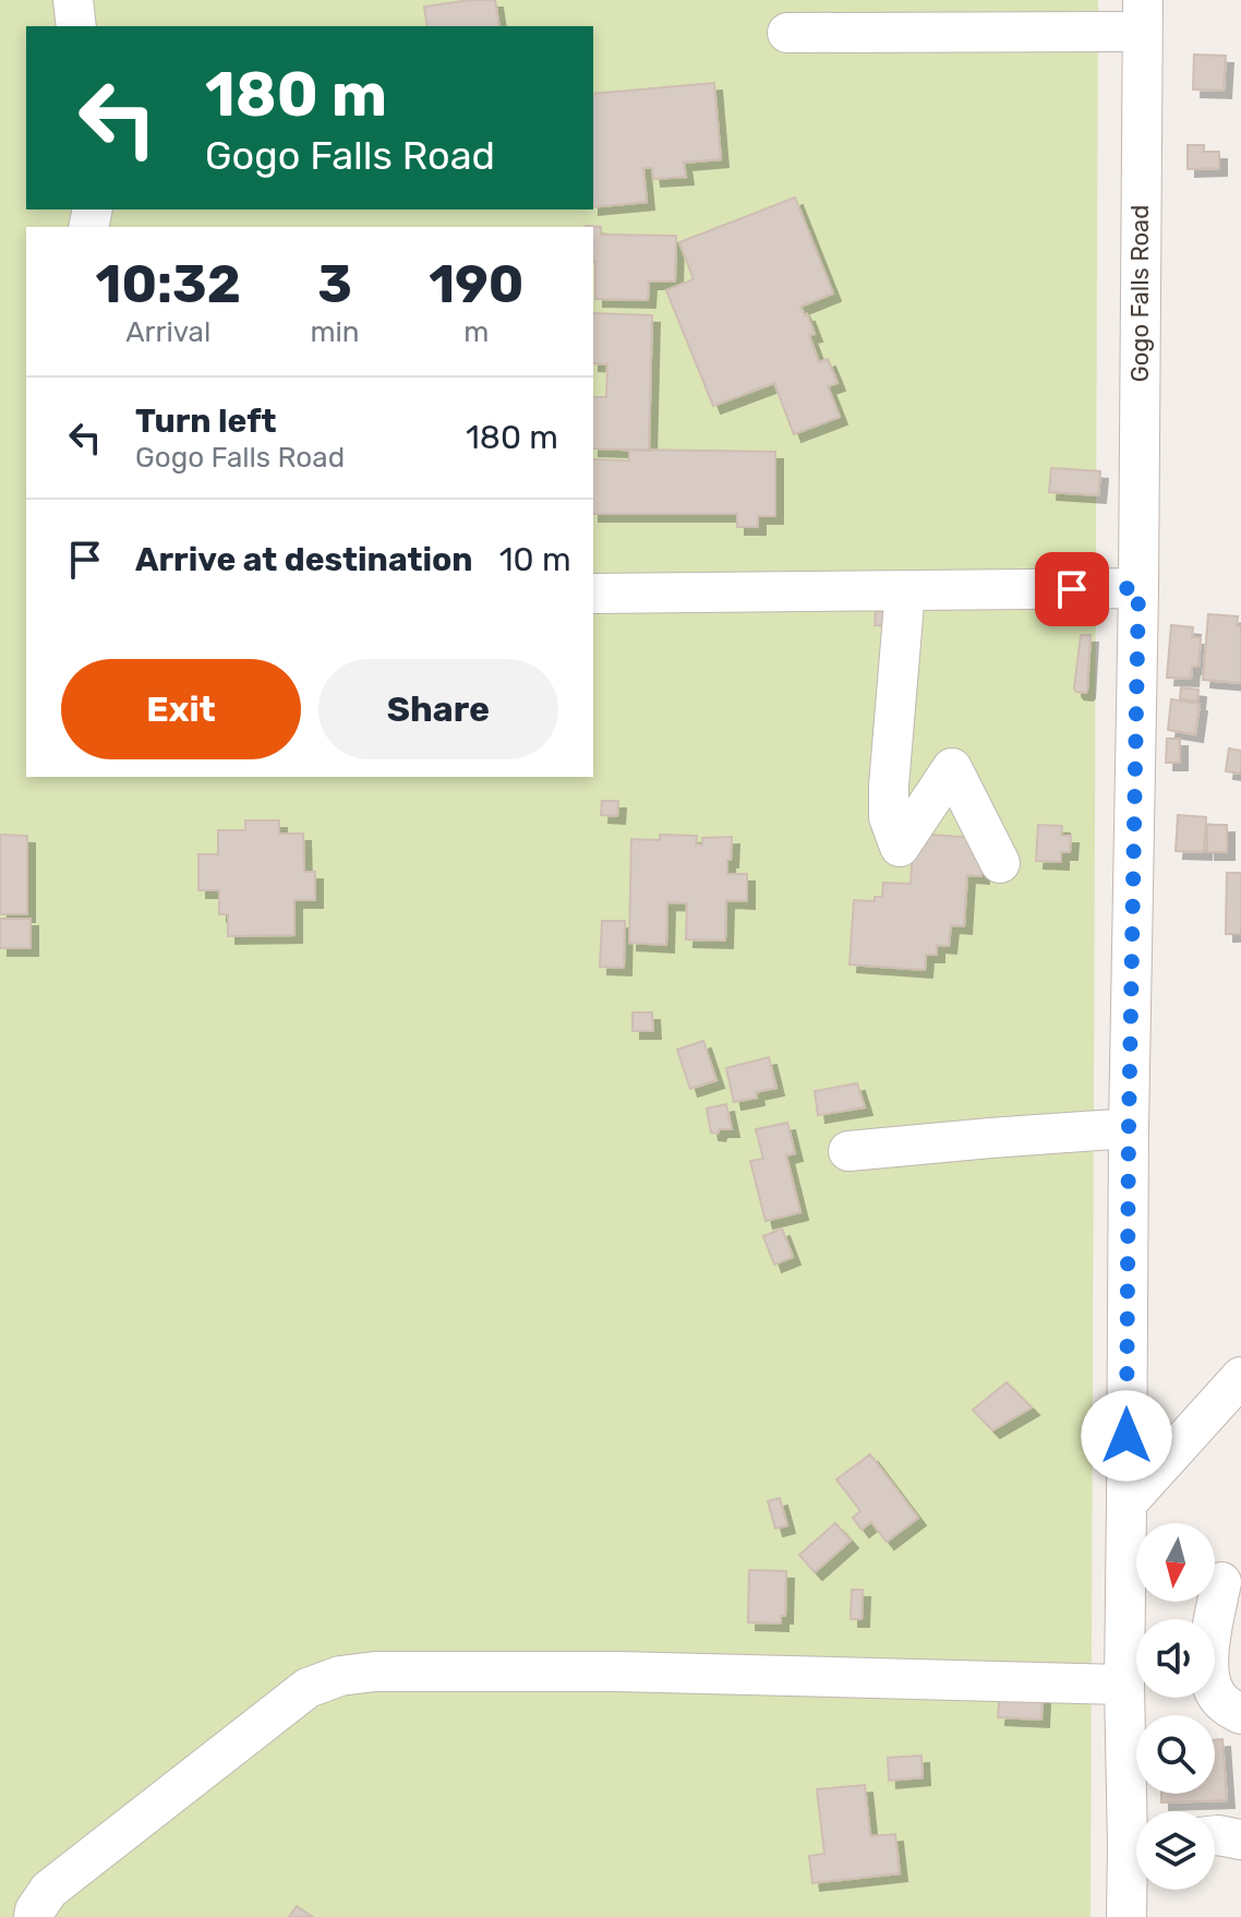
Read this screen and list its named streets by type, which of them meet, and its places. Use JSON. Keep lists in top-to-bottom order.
{
  "streets": {
    "street": ["Gogo Falls Road"]
  },
  "north": "bottom",
  "page": {
    "turn": ["180 m", "Gogo Falls Road"],
    "eta": [
      "10:32",
      "Arrival",
      "3",
      "min",
      "190",
      "m"
    ],
    "list": [
      {
        "name": "Turn left",
        "note": "Gogo Falls Road",
        "value": "180 m"
      },
      {
        "name": "Arrive at destination",
        "value": "10 m"
      }
    ],
    "buttons": ["Exit", "Share"]
  }
}
